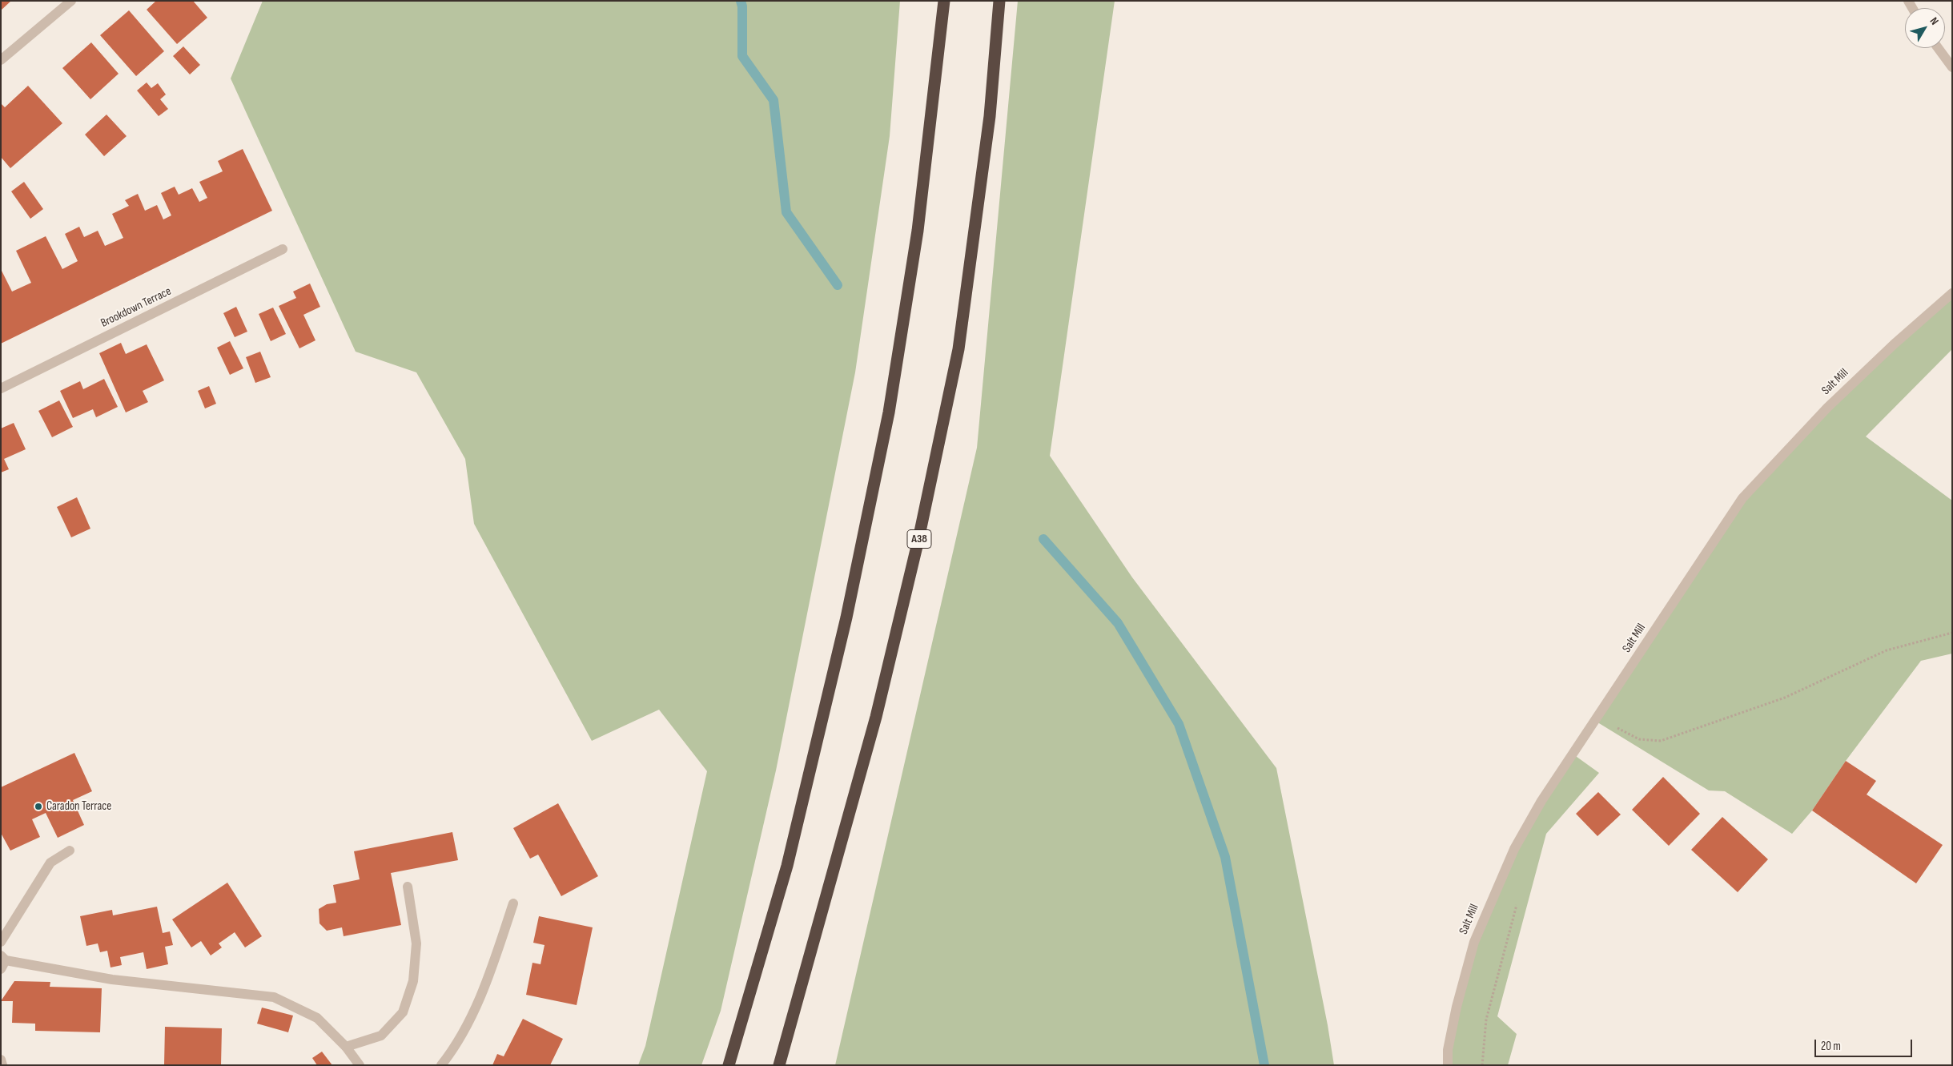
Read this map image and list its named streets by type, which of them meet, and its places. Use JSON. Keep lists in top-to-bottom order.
{
  "streets": {
    "highway": ["A38"],
    "street": ["Brookdown Terrace", "Salt Mill"]
  },
  "places": ["Caradon Terrace"],
  "scale_bar": "20 m",
  "north": "top right"
}
